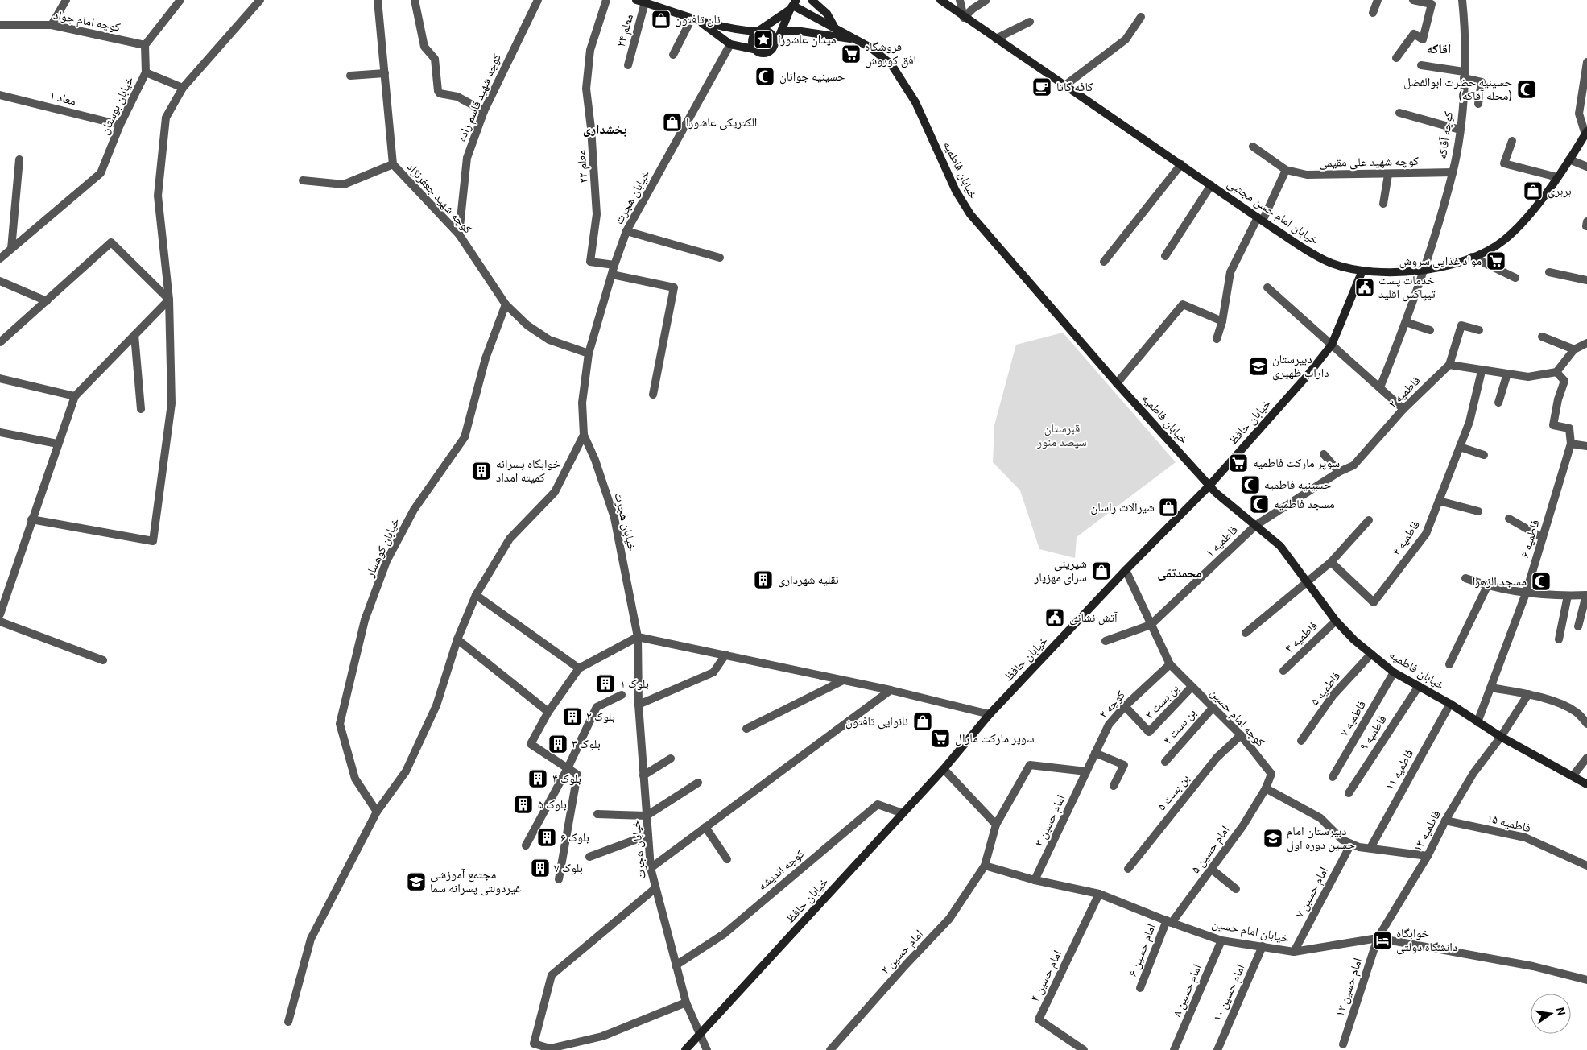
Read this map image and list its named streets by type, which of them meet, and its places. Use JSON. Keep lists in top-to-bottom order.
{
  "streets": {
    "main road": ["خیابان فاطمیه", "خیابان امام حسن مجتبی", "خیابان حافظ"],
    "street": [
      "کوچه امام جواد",
      "معلم ۲۴",
      "کوچه شهید قاسم زاده",
      "معاد ۱",
      "خیابان بوستان",
      "کوچه آقاکه",
      "کوچه شهید علی مقیمی",
      "معلم ۲۲",
      "خیابان هجرت",
      "کوچه شهید جعفرنژاد",
      "فاطمیه ۲",
      "فاطمیه ۴",
      "فاطمیه ۶",
      "فاطمیه ۱",
      "خیابان کوهسار",
      "فاطمیه ۳",
      "فاطمیه ۵",
      "بن بست ۳",
      "کوچه ۲",
      "کوچه امام حسین",
      "فاطمیه ۷",
      "بن بست ۴",
      "فاطمیه ۹",
      "فاطمیه ۱۱",
      "بن بست ۵",
      "امام حسین ۳",
      "فاطمیه ۱۵",
      "فاطمیه ۱۳",
      "امام حسین ۵",
      "کوچه اندیشه",
      "امام حسین ۷",
      "خیابان امام حسین",
      "امام حسین ۶",
      "امام حسین ۲",
      "امام حسین ۴",
      "امام حسین ۱۲",
      "امام حسین ۸",
      "امام حسین ۱۰"
    ]
  },
  "crossings": [
    ["کوچه شهید قاسم زاده", "کوچه شهید جعفرنژاد"],
    ["معاد ۱", "خیابان بوستان"],
    ["کوچه آقاکه", "کوچه شهید علی مقیمی"],
    ["کوچه آقاکه", "خیابان امام حسن مجتبی"],
    ["معلم ۲۲", "خیابان هجرت"],
    ["خیابان فاطمیه", "فاطمیه ۲"],
    ["خیابان فاطمیه", "خیابان حافظ"],
    ["خیابان فاطمیه", "فاطمیه ۶"],
    ["خیابان فاطمیه", "فاطمیه ۱"],
    ["خیابان فاطمیه", "فاطمیه ۳"],
    ["خیابان فاطمیه", "فاطمیه ۵"],
    ["خیابان فاطمیه", "فاطمیه ۷"],
    ["خیابان فاطمیه", "فاطمیه ۹"],
    ["خیابان فاطمیه", "فاطمیه ۱۱"],
    ["خیابان فاطمیه", "فاطمیه ۱۳"],
    ["خیابان هجرت", "کوچه شهید جعفرنژاد"],
    ["خیابان هجرت", "خیابان حافظ"],
    ["خیابان هجرت", "کوچه اندیشه"],
    ["کوچه شهید جعفرنژاد", "خیابان کوهسار"],
    ["خیابان امام حسن مجتبی", "خیابان حافظ"],
    ["فاطمیه ۲", "فاطمیه ۱"],
    ["خیابان حافظ", "کوچه امام حسین"],
    ["خیابان حافظ", "کوچه اندیشه"],
    ["فاطمیه ۱", "کوچه امام حسین"],
    ["بن بست ۳", "کوچه ۲"],
    ["بن بست ۳", "کوچه امام حسین"],
    ["کوچه ۲", "کوچه امام حسین"],
    ["کوچه ۲", "امام حسین ۳"],
    ["کوچه امام حسین", "بن بست ۴"],
    ["کوچه امام حسین", "بن بست ۵"],
    ["کوچه امام حسین", "امام حسین ۵"],
    ["امام حسین ۳", "خیابان امام حسین"],
    ["فاطمیه ۱۵", "فاطمیه ۱۳"],
    ["فاطمیه ۱۳", "خیابان امام حسین"],
    ["فاطمیه ۱۳", "امام حسین ۱۲"],
    ["امام حسین ۵", "خیابان امام حسین"],
    ["امام حسین ۵", "امام حسین ۶"],
    ["امام حسین ۷", "خیابان امام حسین"],
    ["خیابان امام حسین", "امام حسین ۶"],
    ["خیابان امام حسین", "امام حسین ۲"],
    ["خیابان امام حسین", "امام حسین ۴"],
    ["خیابان امام حسین", "امام حسین ۱۲"],
    ["خیابان امام حسین", "امام حسین ۸"],
    ["خیابان امام حسین", "امام حسین ۱۰"]
  ],
  "districts": ["آقاکه", "بخشداری", "محمدتقی"],
  "parks": ["قبرستان سیصد منور"],
  "places": {
    "shop": [
      "نان تافتون",
      "الکتریکی عاشورا",
      "بربری",
      "شیرآلات راسان",
      "شیرینی سرای مهزیار",
      "نانوایی تافتون"
    ],
    "place": ["میدان عاشورا"],
    "supermarket": [
      "فروشگاه افق کوروش",
      "مواد غذایی سروش",
      "سوپر مارکت فاطمیه",
      "سوپر مارکت مارال"
    ],
    "mosque": [
      "حسینیه جوانان",
      "حسینیه حضرت ابوالفضل (محله آقاکه)",
      "حسینیه فاطمیه",
      "مسجد فاطمیه",
      "مسجد الزهرا"
    ],
    "cafe": ["کافه گاتا"],
    "public building": ["خدمات پست تیپاکس اقلید", "آتش نشانی"],
    "school or university": ["دبیرستان داراب ظهیری", "دبیرستان امام حسین دوره اول", "مجتمع آموزشی غیردولتی پسرانه سما"],
    "building": [
      "خوابگاه پسرانه کمیته امداد",
      "نقلیه شهرداری",
      "بلوک ۱",
      "بلوک ۲",
      "بلوک ۳",
      "بلوک ۴",
      "بلوک ۵",
      "بلوک ۶",
      "بلوک ۷"
    ],
    "hotel": ["خوابگاه دانشگاه دولتی"]
  },
  "north": "right"
}
